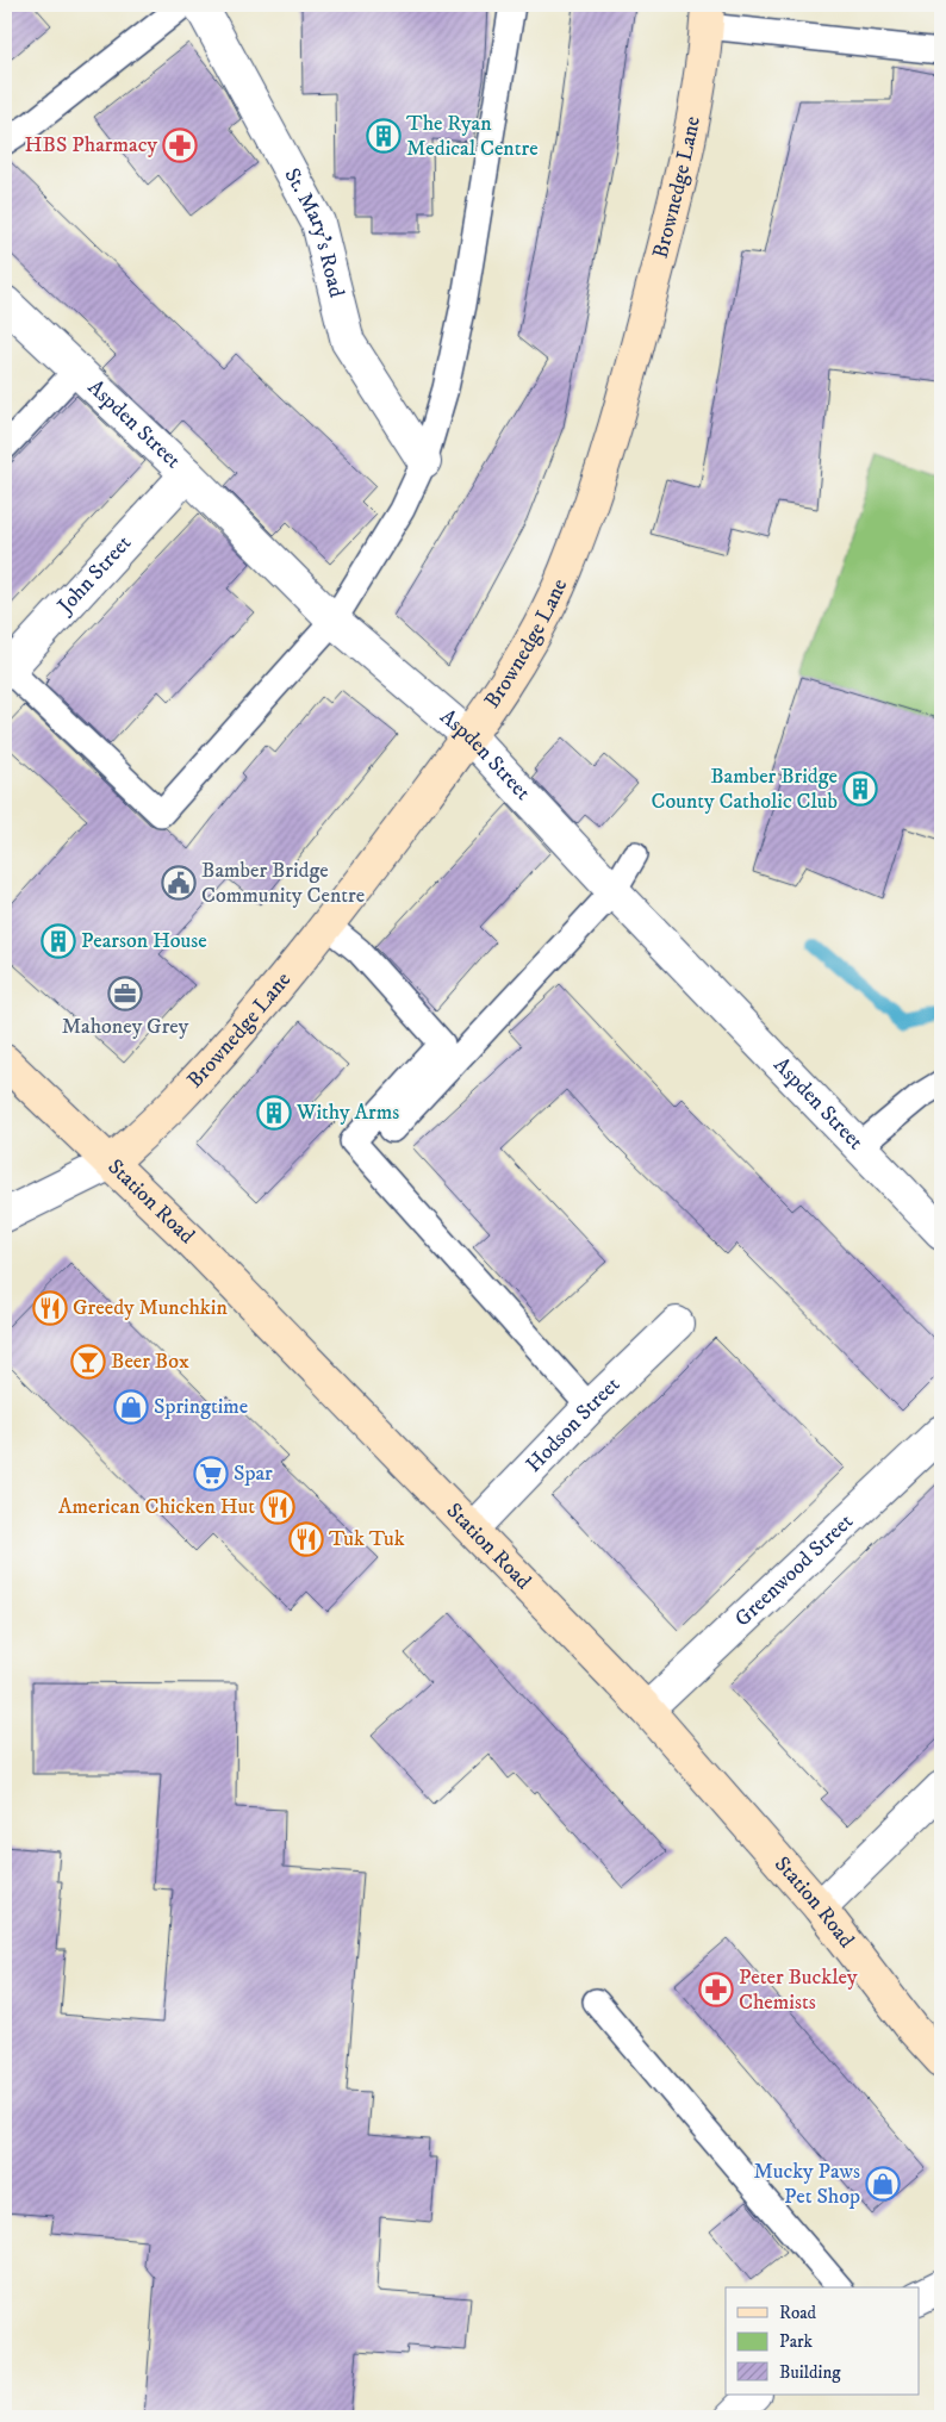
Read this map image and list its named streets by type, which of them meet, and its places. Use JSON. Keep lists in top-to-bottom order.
{
  "streets": {
    "main road": ["Brownedge Lane", "Station Road"],
    "street": [
      "St. Mary's Road",
      "Aspden Street",
      "John Street",
      "Hodson Street",
      "Greenwood Street"
    ]
  },
  "crossings": [
    ["Brownedge Lane", "Aspden Street"],
    ["Brownedge Lane", "Station Road"],
    ["Aspden Street", "John Street"],
    ["Station Road", "Hodson Street"],
    ["Station Road", "Greenwood Street"]
  ],
  "places": {
    "building": [
      "The Ryan Medical Centre",
      "Bamber Bridge County Catholic Club",
      "Pearson House",
      "Withy Arms"
    ],
    "pharmacy": ["HBS Pharmacy", "Peter Buckley Chemists"],
    "public building": ["Bamber Bridge Community Centre"],
    "office": ["Mahoney Grey"],
    "restaurant": ["Greedy Munchkin", "American Chicken Hut", "Tuk Tuk"],
    "bar": ["Beer Box"],
    "shop": ["Springtime", "Mucky Paws Pet Shop"],
    "supermarket": ["Spar"]
  },
  "legend": ["Road", "Park", "Building"]
}
